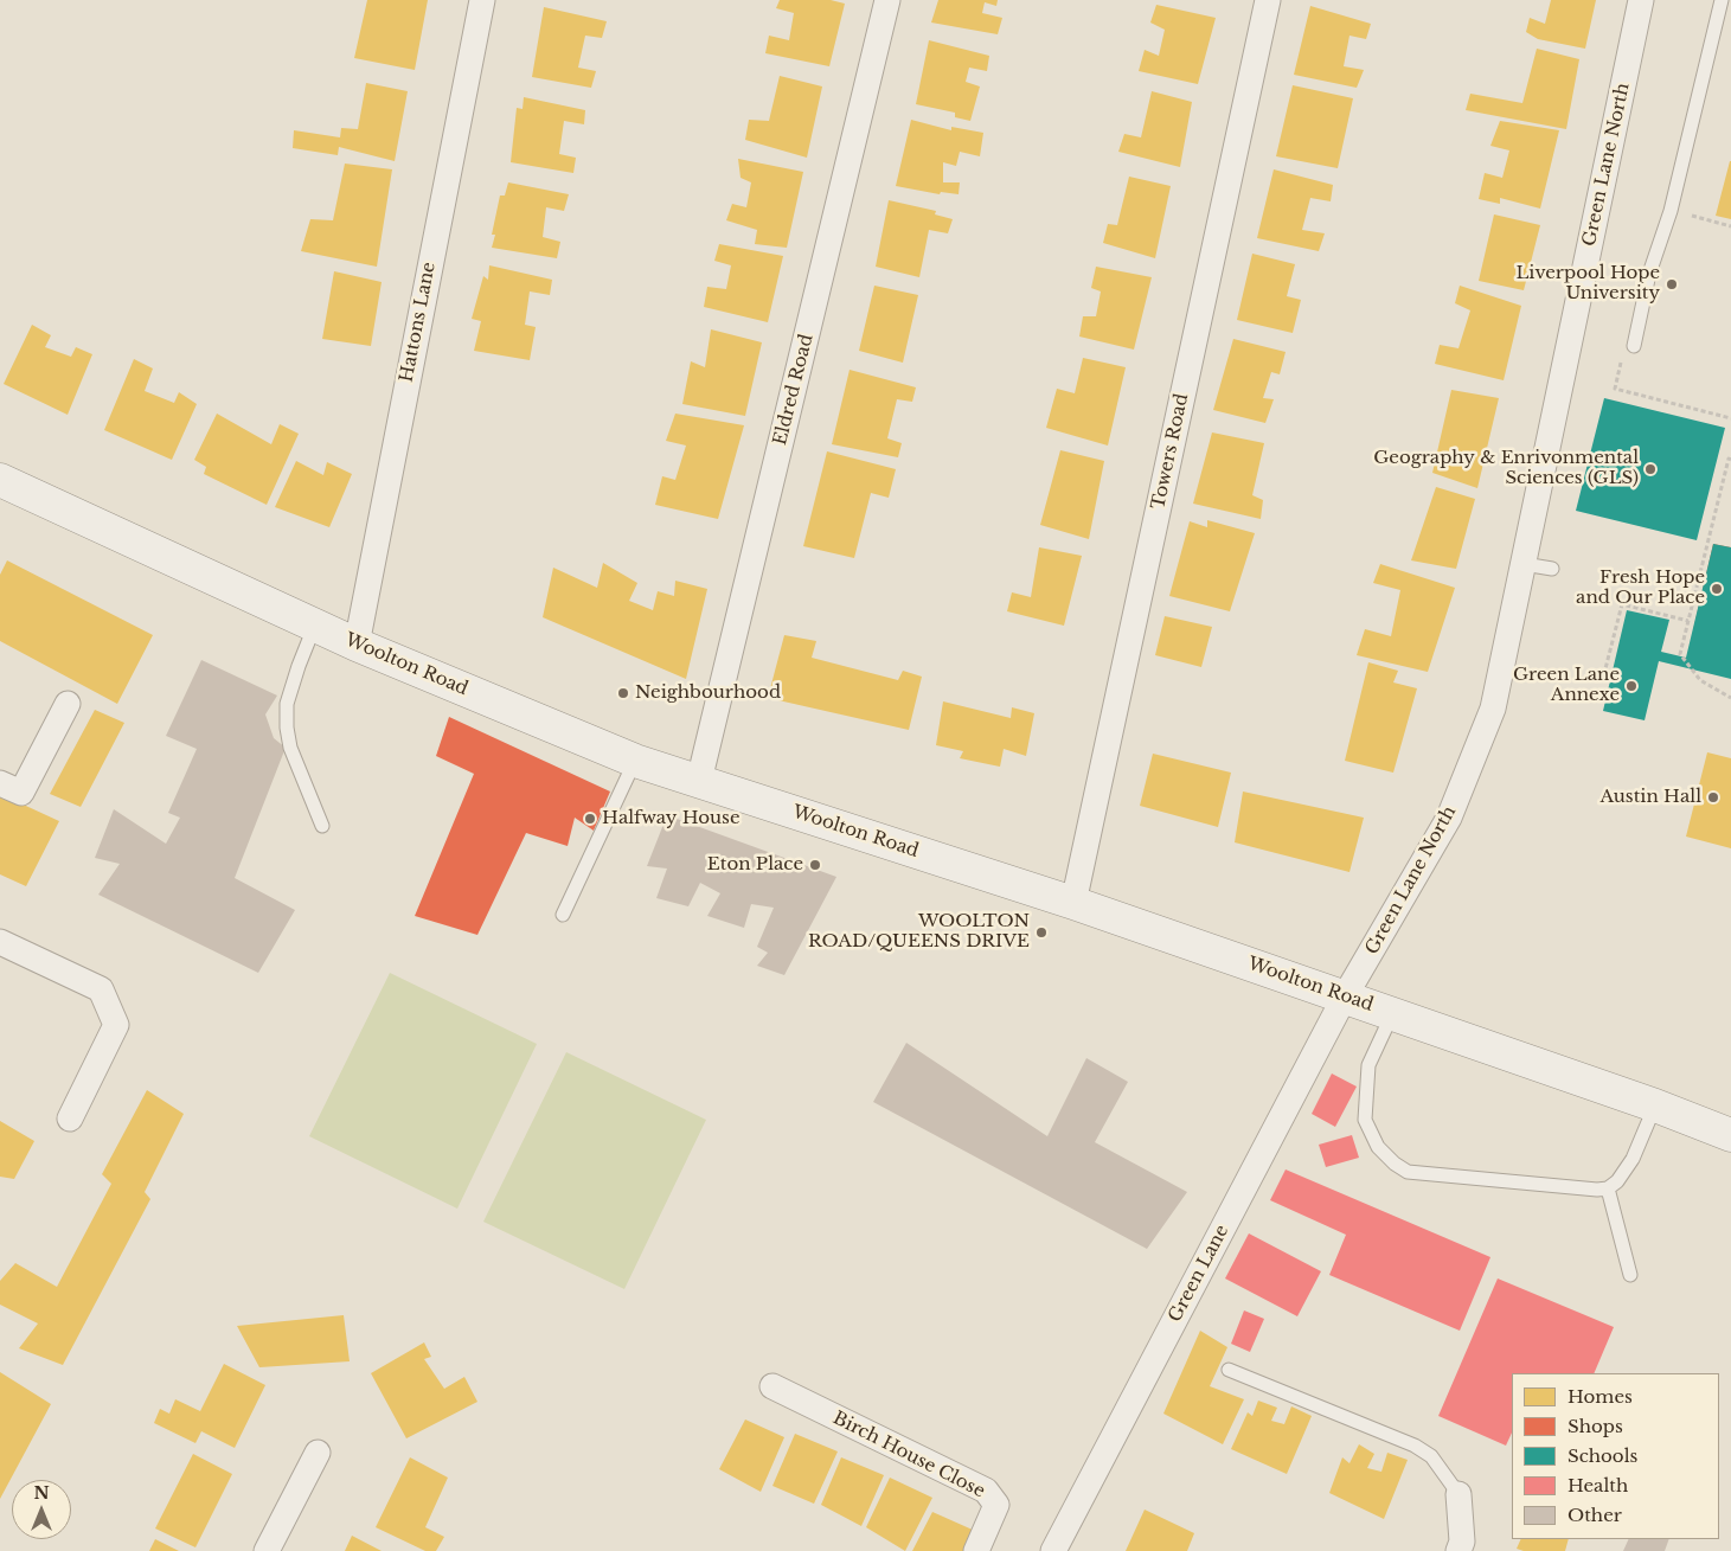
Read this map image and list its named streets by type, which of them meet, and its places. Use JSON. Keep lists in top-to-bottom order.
{
  "streets": {
    "street": [
      "Green Lane North",
      "Hattons Lane",
      "Eldred Road",
      "Towers Road",
      "Woolton Road",
      "Green Lane",
      "Birch House Close"
    ]
  },
  "crossings": [
    ["Green Lane North", "Woolton Road"],
    ["Green Lane North", "Green Lane"],
    ["Hattons Lane", "Woolton Road"],
    ["Eldred Road", "Woolton Road"],
    ["Towers Road", "Woolton Road"],
    ["Woolton Road", "Green Lane"]
  ],
  "places": [
    "Liverpool Hope University",
    "Geography & Enrivonmental Sciences (GLS)",
    "Fresh Hope and Our Place",
    "Green Lane Annexe",
    "Neighbourhood",
    "Austin Hall",
    "Halfway House",
    "Eton Place",
    "WOOLTON ROAD/QUEENS DRIVE"
  ],
  "legend": [
    "Homes",
    "Shops",
    "Schools",
    "Health",
    "Other"
  ],
  "north": "top"
}
